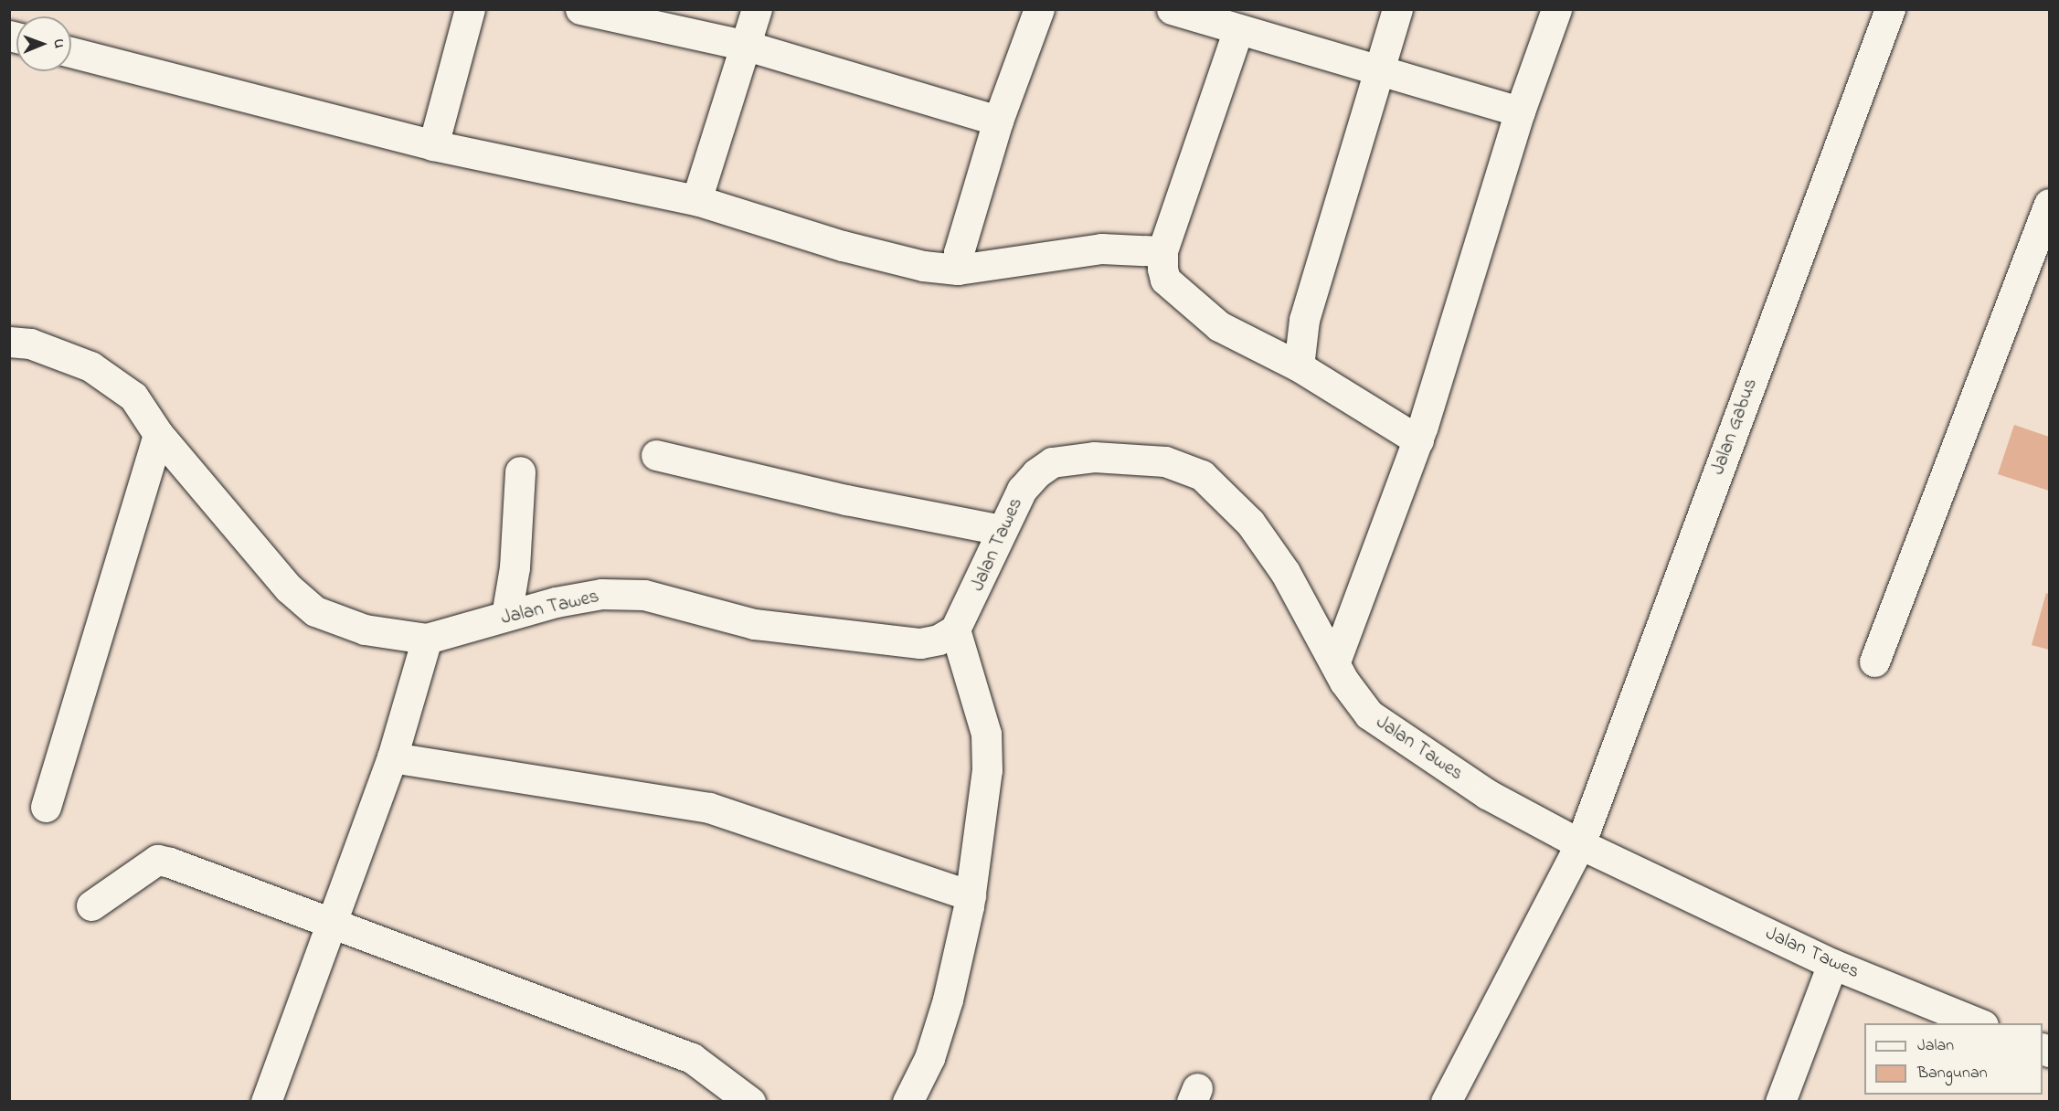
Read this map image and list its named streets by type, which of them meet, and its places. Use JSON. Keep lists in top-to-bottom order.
{
  "streets": {
    "street": ["Jalan Gabus", "Jalan Tawes"]
  },
  "crossings": [
    ["Jalan Gabus", "Jalan Tawes"]
  ],
  "legend": ["Jalan", "Bangunan"],
  "north": "right"
}
